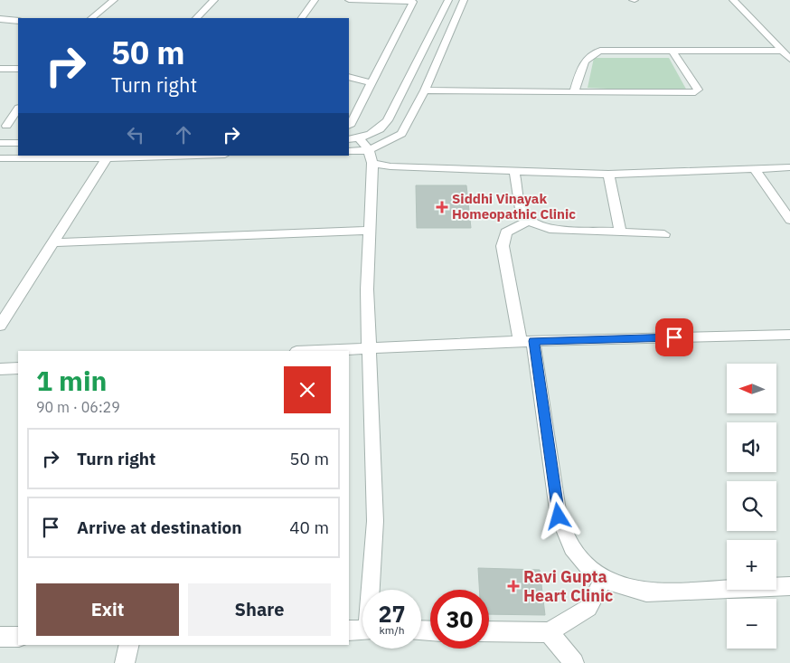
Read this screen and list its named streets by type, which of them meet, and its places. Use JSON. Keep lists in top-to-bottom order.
{
  "places": {
    "health": ["Siddhi Vinayak Homeopathic Clinic", "Ravi Gupta Heart Clinic"]
  },
  "north": "left",
  "page": {
    "turn": ["50 m", "Turn right"],
    "heading": ["1 min", "90 m · 06:29"],
    "map_buttons": ["+", "−"],
    "list": [
      {
        "name": "Turn right",
        "value": "50 m"
      },
      {
        "name": "Arrive at destination",
        "value": "40 m"
      }
    ],
    "buttons": ["Exit", "Share"],
    "speed": "27 km/h",
    "limit": "30"
  }
}
